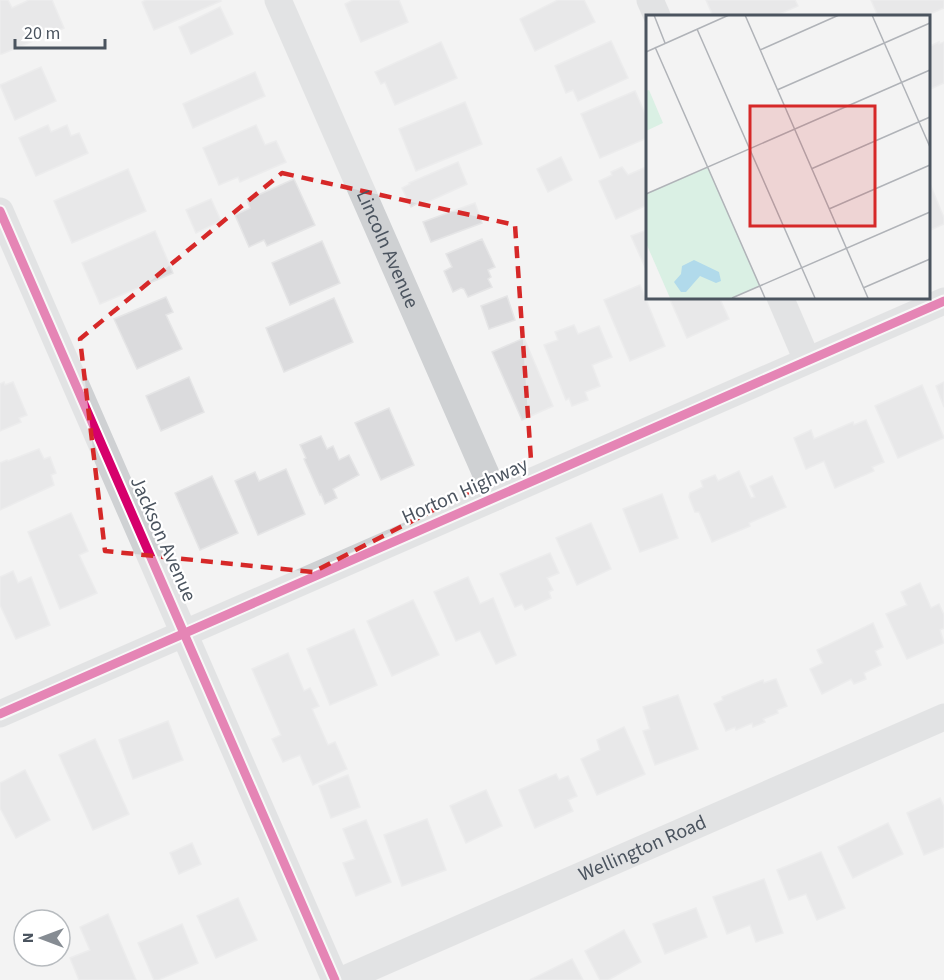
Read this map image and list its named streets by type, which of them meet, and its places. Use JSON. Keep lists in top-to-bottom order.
{
  "streets": {
    "street": [
      "Lincoln Avenue",
      "Horton Highway",
      "Jackson Avenue",
      "Wellington Road"
    ]
  },
  "crossings": [
    ["Lincoln Avenue", "Horton Highway"],
    ["Horton Highway", "Jackson Avenue"]
  ],
  "scale_bar": "20 m",
  "north": "left"
}
